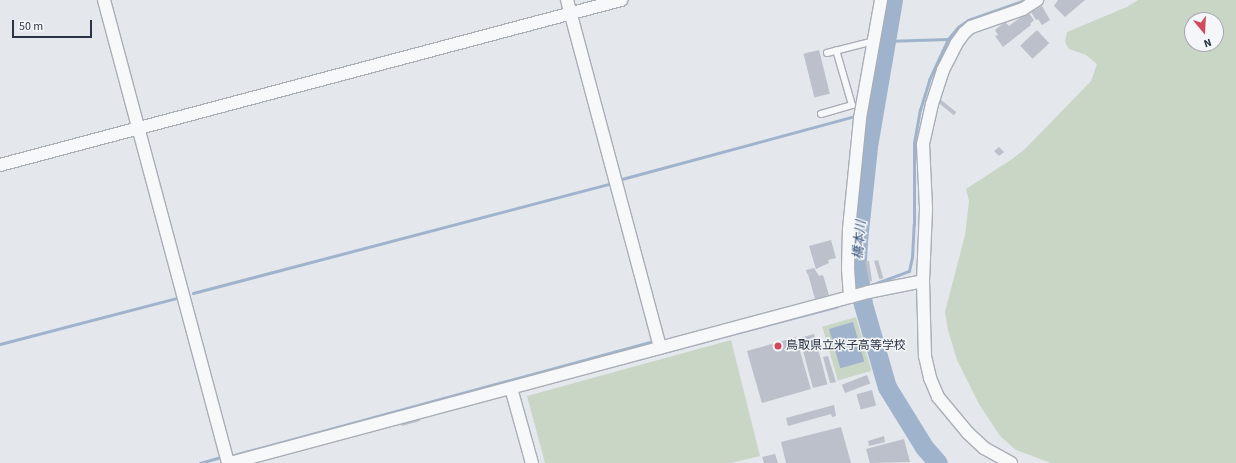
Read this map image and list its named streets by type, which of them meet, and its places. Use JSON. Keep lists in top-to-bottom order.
{
  "water": ["橋本川"],
  "places": ["鳥取県立米子高等学校"],
  "scale_bar": "50 m",
  "north": "bottom"
}
